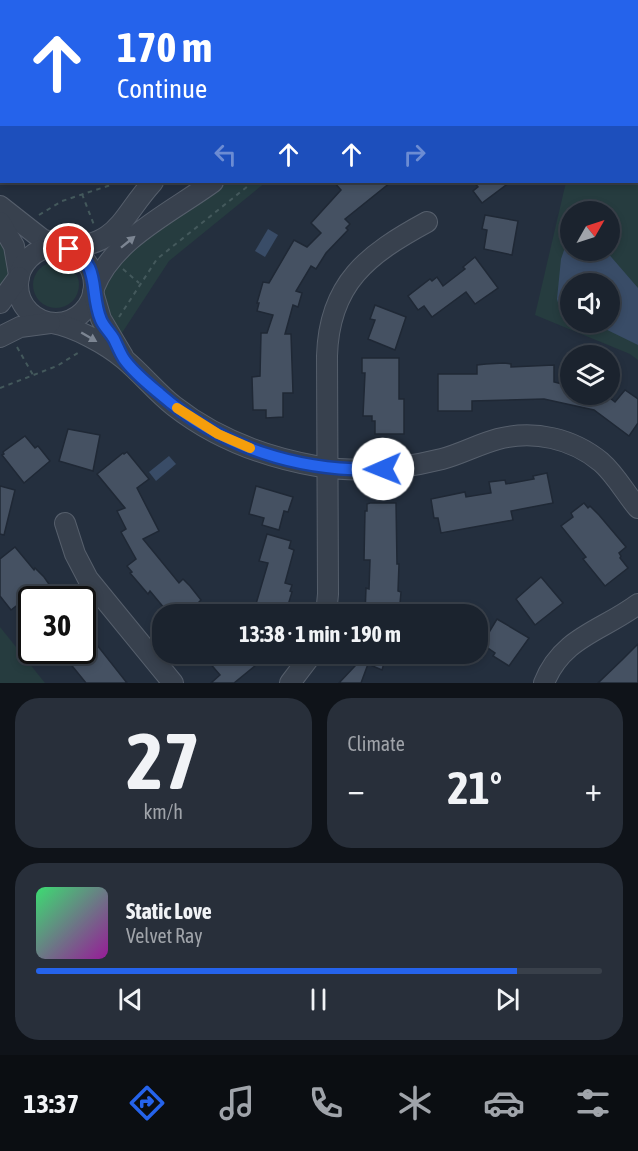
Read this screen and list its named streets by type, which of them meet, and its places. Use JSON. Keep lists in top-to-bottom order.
{
  "north": "top right",
  "page": {
    "turn": ["170 m", "Continue"],
    "limit": "30",
    "trip": "13:38 · 1 min · 190 m",
    "tile": [
      ["27", "km/h"],
      "Climate"
    ],
    "heat": ["−", "21°", "+"],
    "song": ["Static Love", "Velvet Ray"],
    "tabs": "13:37"
  }
}
